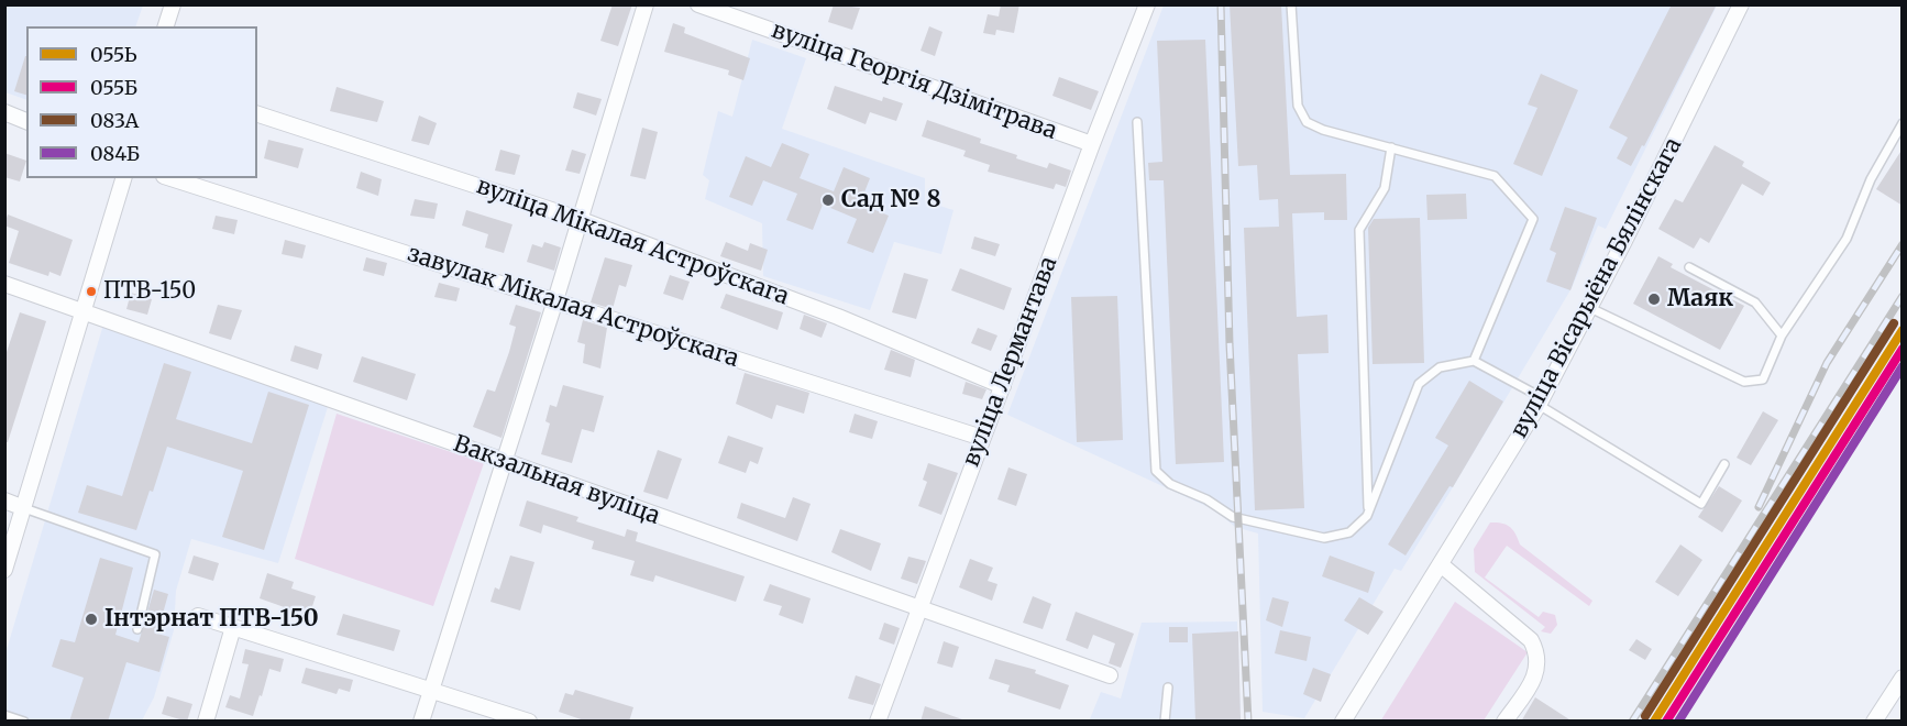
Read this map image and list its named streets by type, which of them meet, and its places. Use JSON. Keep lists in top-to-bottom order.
{
  "streets": {
    "street": [
      "вуліца Георгія Дзімітрава",
      "вуліца Мікалая Астроўскага",
      "вуліца Вісарыёна Бялінскага",
      "завулак Мікалая Астроўскага",
      "вуліца Лермантава",
      "Вакзальная вуліца"
    ]
  },
  "crossings": [
    ["вуліца Георгія Дзімітрава", "вуліца Лермантава"],
    ["вуліца Мікалая Астроўскага", "вуліца Лермантава"],
    ["завулак Мікалая Астроўскага", "вуліца Лермантава"],
    ["вуліца Лермантава", "Вакзальная вуліца"]
  ],
  "places": [
    "Сад № 8",
    "ПТВ-150",
    "Маяк",
    "Інтэрнат ПТВ-150"
  ],
  "lines": [
    "transit line 083А",
    "transit line 055Ь",
    "transit line 055Б",
    "transit line 084Б"
  ],
  "legend": [
    "055Ь",
    "055Б",
    "083А",
    "084Б"
  ]
}
